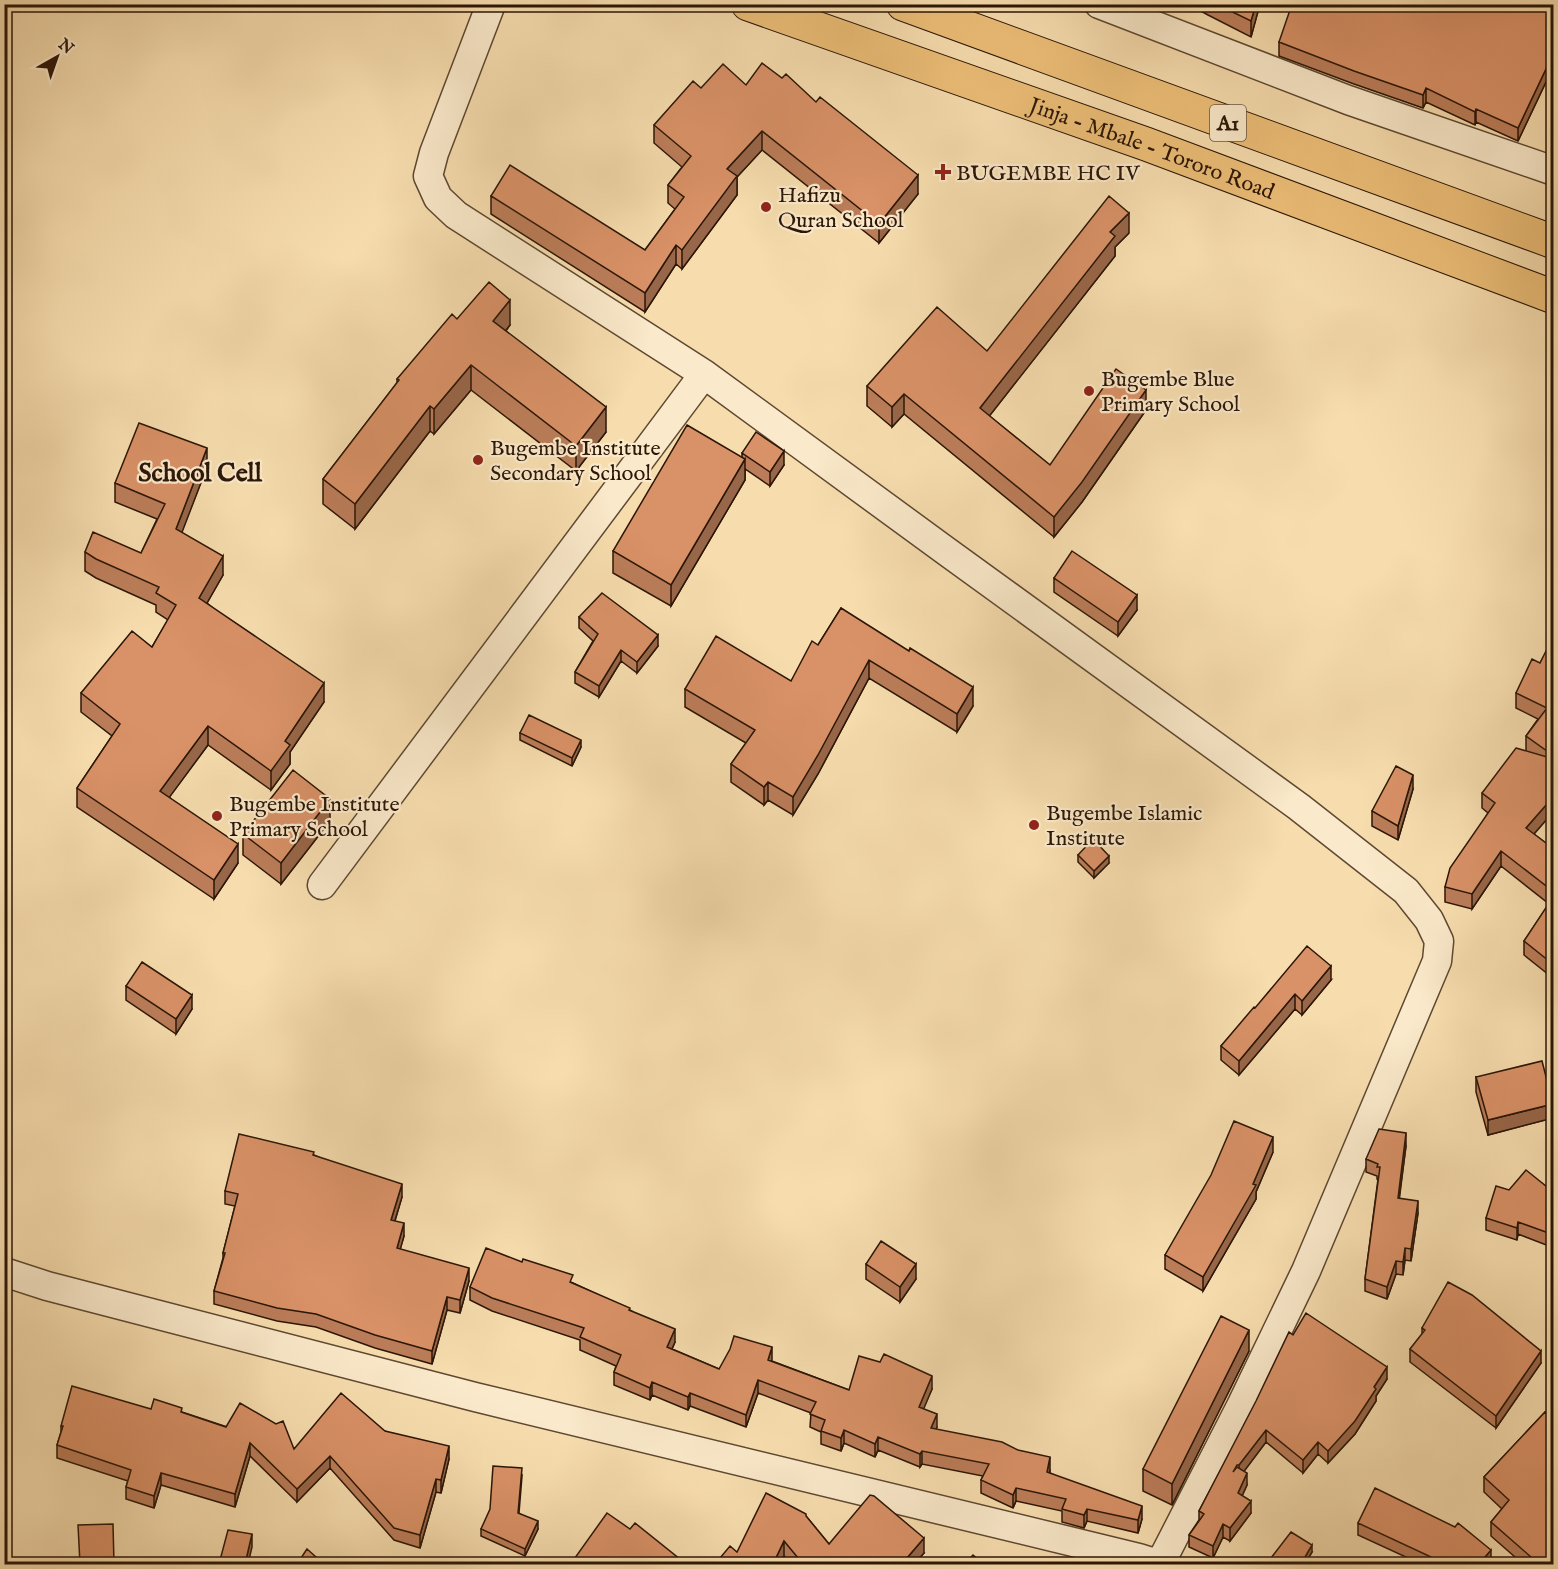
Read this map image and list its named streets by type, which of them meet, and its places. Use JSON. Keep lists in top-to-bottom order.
{
  "streets": {
    "highway": ["A1", "Jinja - Mbale - Tororo Road"]
  },
  "districts": ["School Cell"],
  "places": {
    "health": ["BUGEMBE HC IV"],
    "other": [
      "Hafizu Quran School",
      "Bugembe Blue Primary School",
      "Bugembe Institute Secondary School",
      "Bugembe Institute Primary School",
      "Bugembe Islamic Institute"
    ]
  },
  "north": "top right"
}
